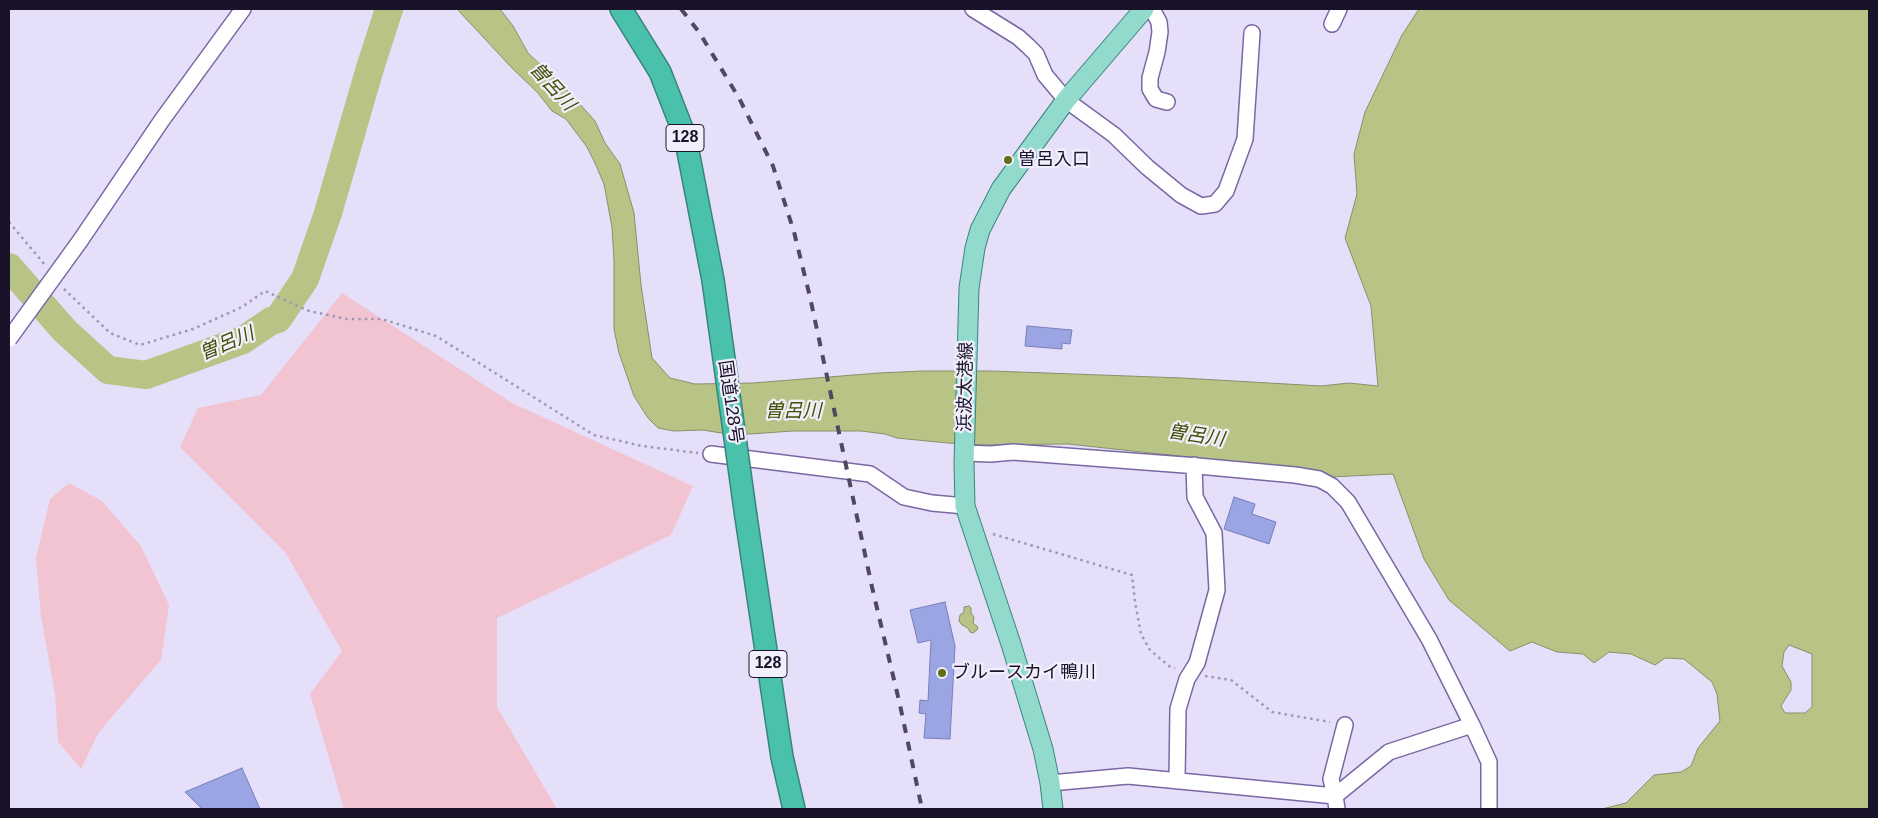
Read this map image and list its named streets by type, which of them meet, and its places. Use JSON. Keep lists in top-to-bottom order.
{
  "streets": {
    "highway": ["128", "国道128号"],
    "main road": ["浜波太港線"]
  },
  "water": ["曽呂川"],
  "places": ["曽呂入口", "ブルースカイ鴨川"]
}
